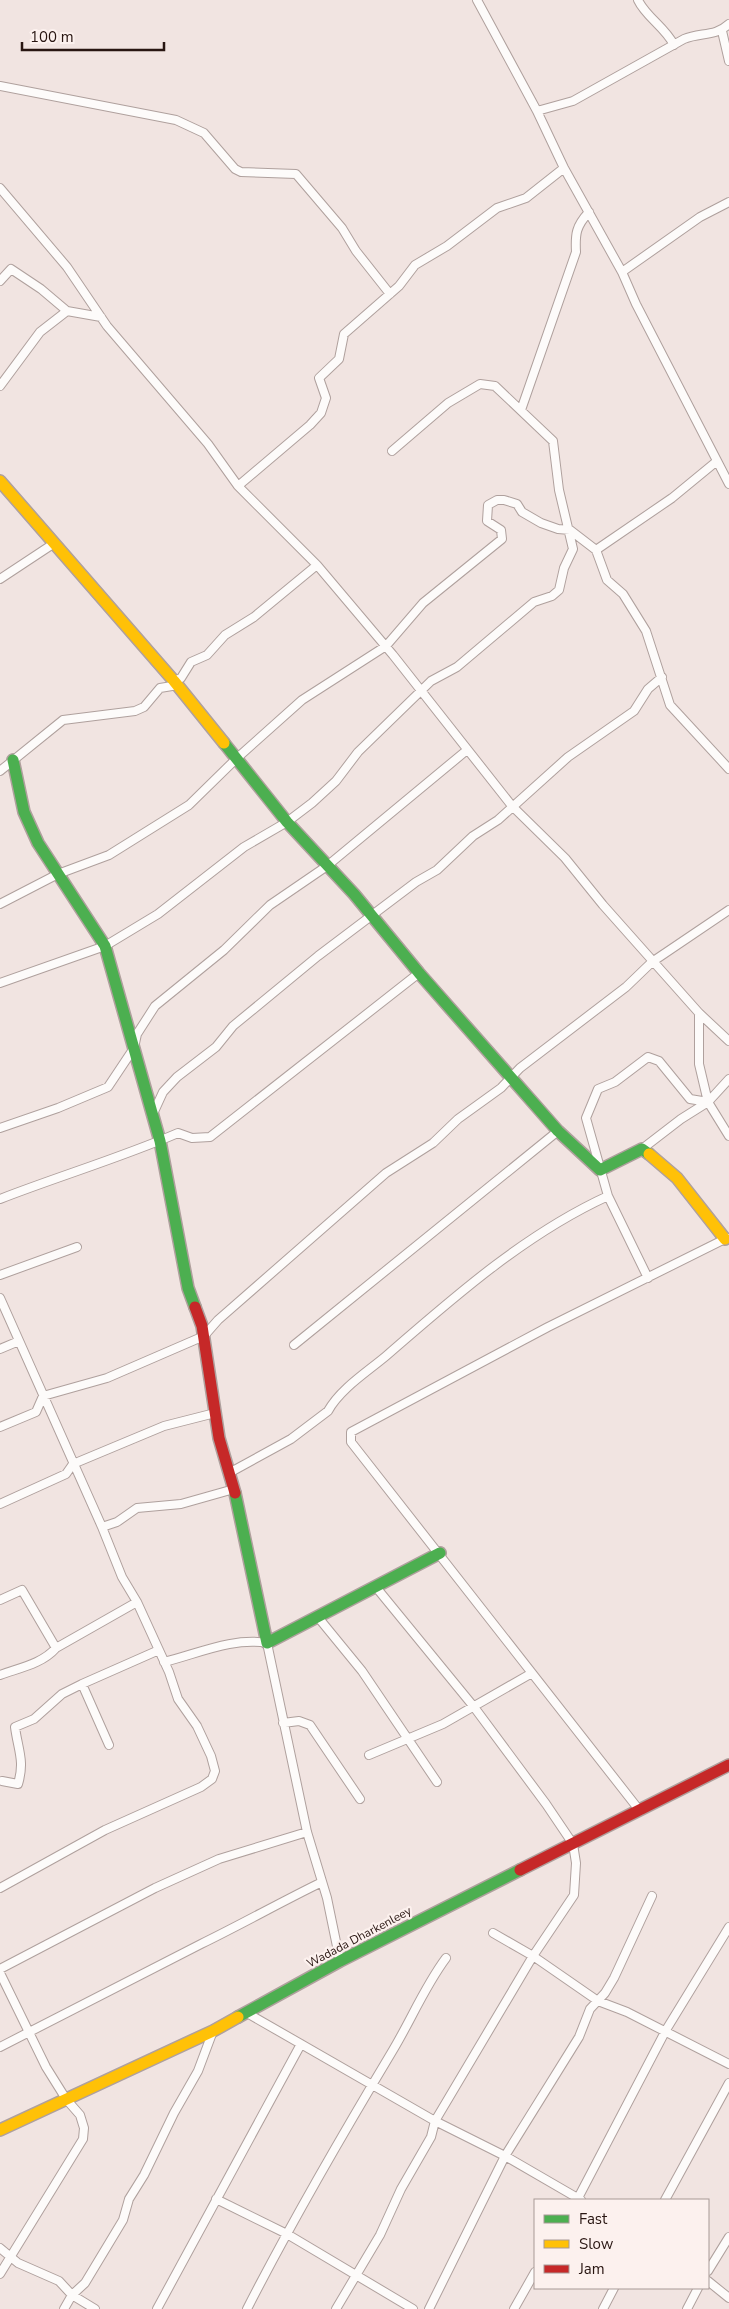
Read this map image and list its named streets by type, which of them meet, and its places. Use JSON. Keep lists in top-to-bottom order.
{
  "streets": {
    "street": ["Wadada Dharkenleey"]
  },
  "legend": ["Fast", "Slow", "Jam"],
  "scale_bar": "100 m"
}
